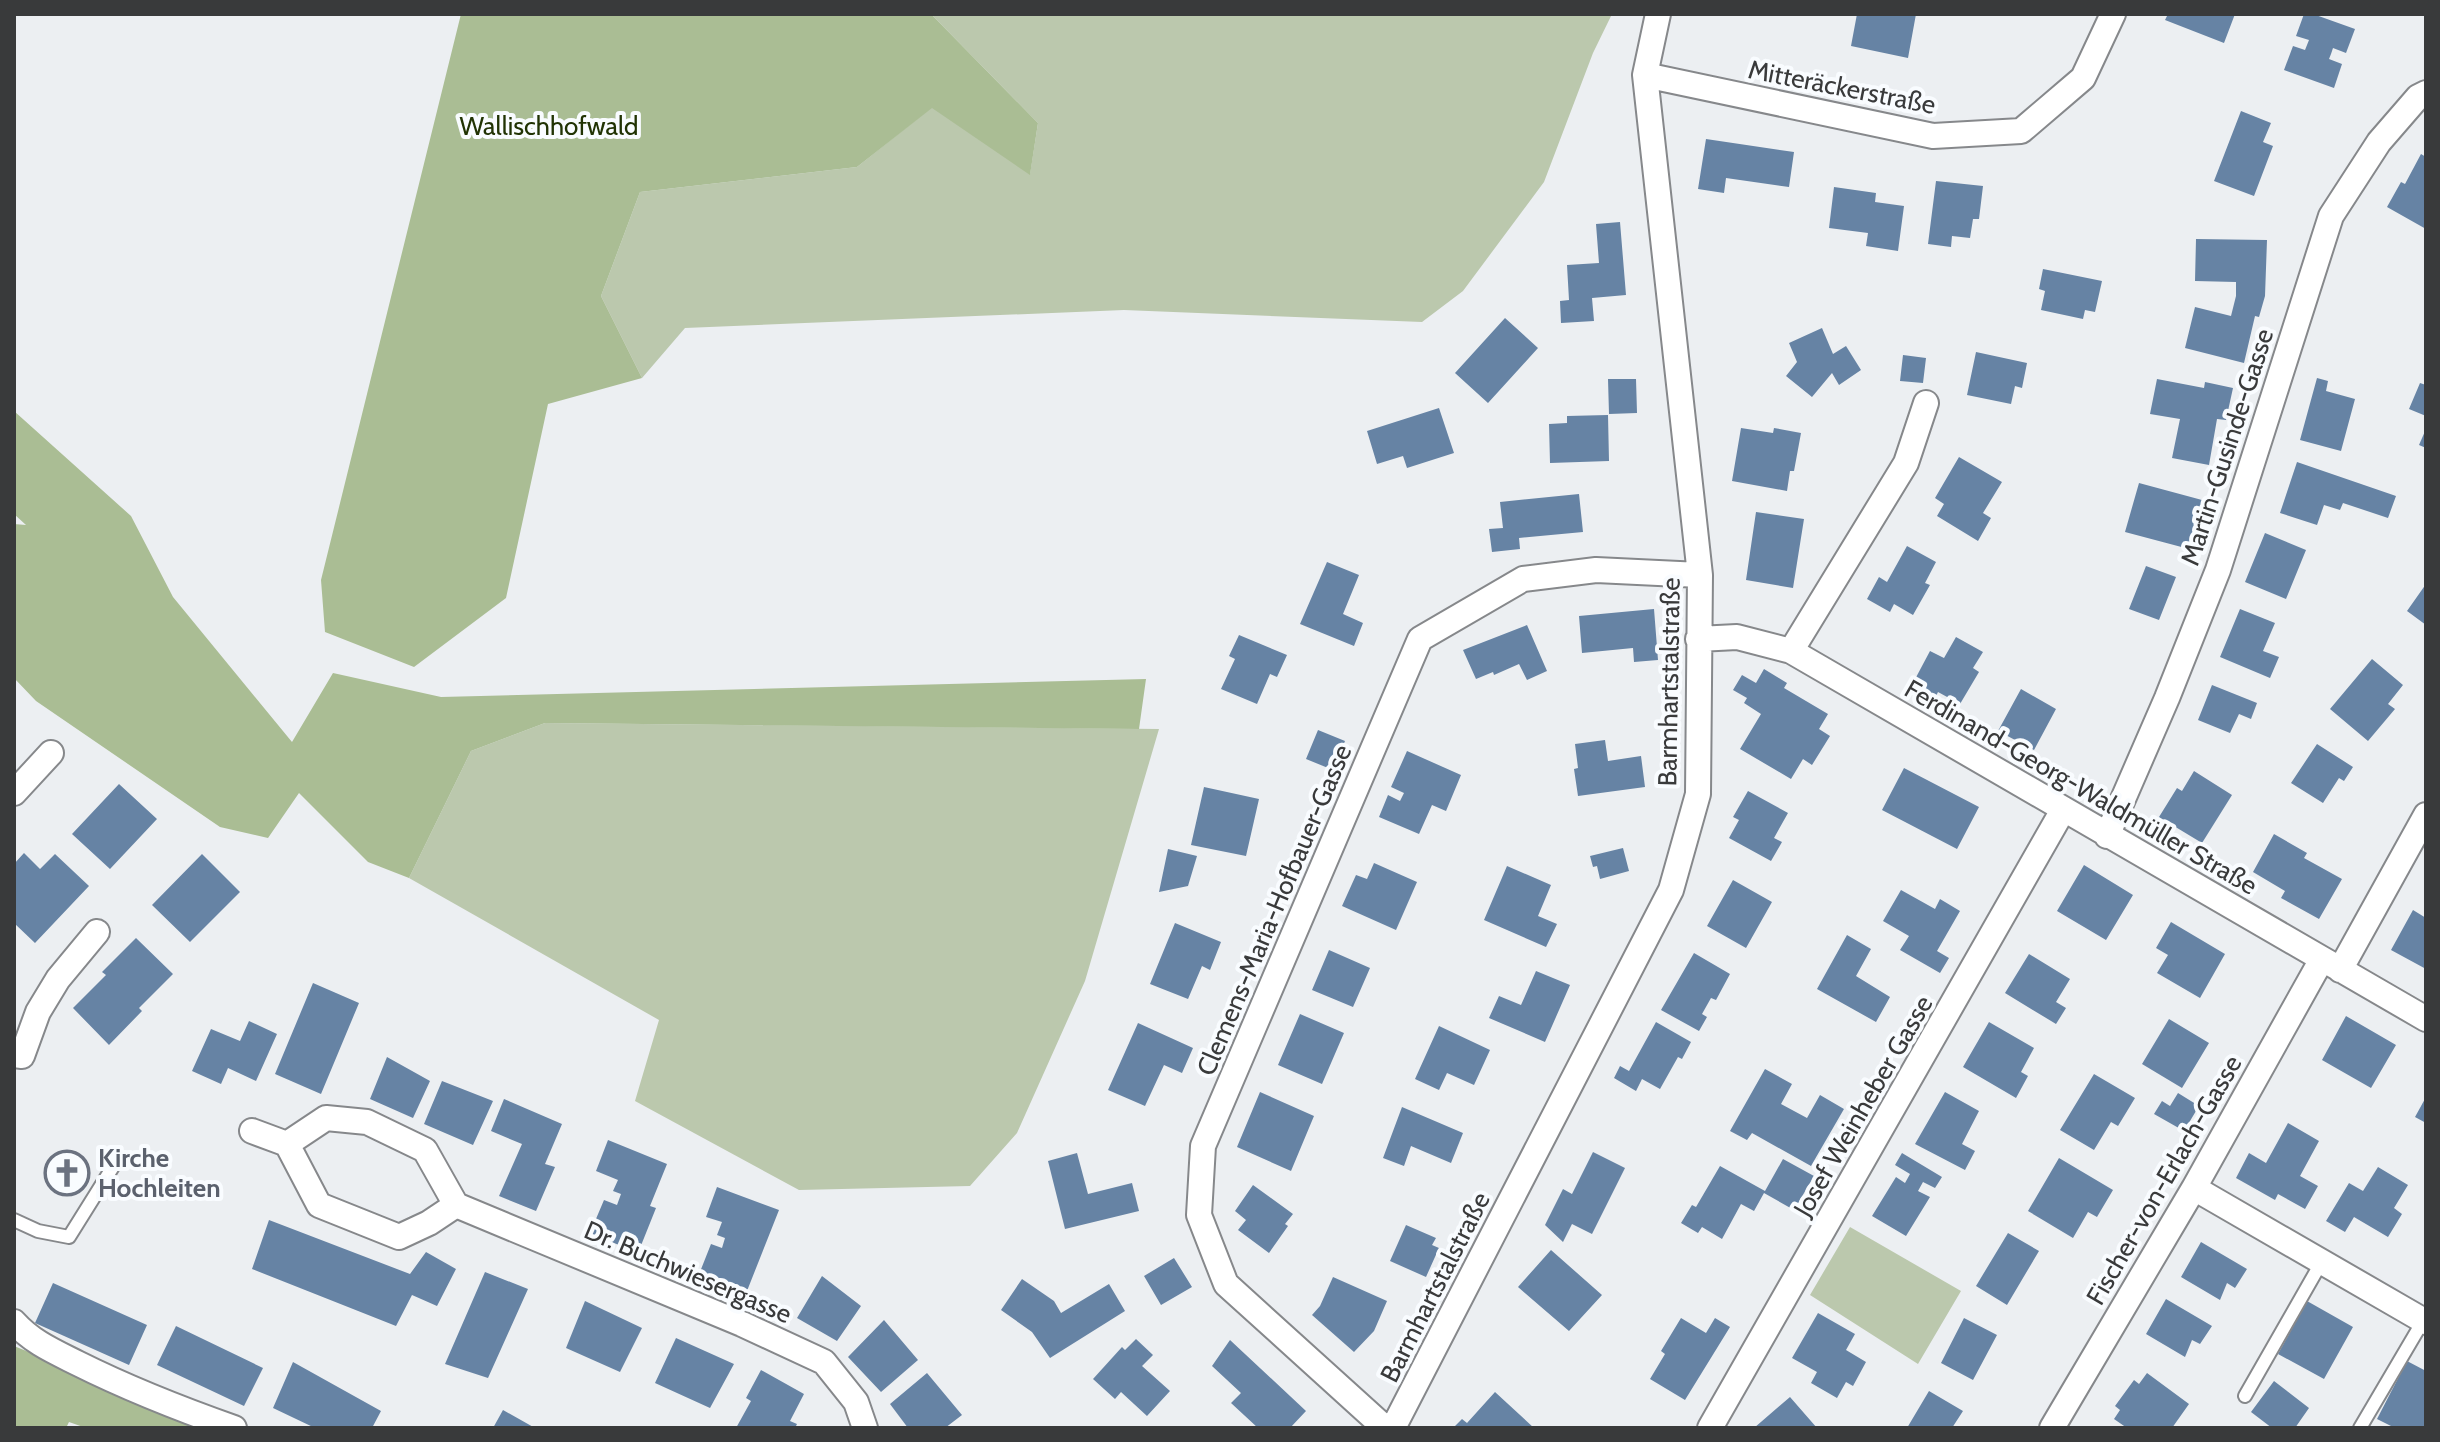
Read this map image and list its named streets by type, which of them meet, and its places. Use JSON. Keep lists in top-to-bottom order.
{
  "streets": {
    "street": [
      "Mitteräckerstraße",
      "Martin-Gusinde-Gasse",
      "Barmhartstalstraße",
      "Ferdinand-Georg-Waldmüller Straße",
      "Clemens-Maria-Hofbauer-Gasse",
      "Josef Weinheber Gasse",
      "Fischer-von-Erlach-Gasse",
      "Dr. Buchwiesergasse"
    ]
  },
  "crossings": [
    ["Mitteräckerstraße", "Barmhartstalstraße"],
    ["Martin-Gusinde-Gasse", "Ferdinand-Georg-Waldmüller Straße"],
    ["Barmhartstalstraße", "Ferdinand-Georg-Waldmüller Straße"],
    ["Barmhartstalstraße", "Clemens-Maria-Hofbauer-Gasse"],
    ["Ferdinand-Georg-Waldmüller Straße", "Josef Weinheber Gasse"],
    ["Ferdinand-Georg-Waldmüller Straße", "Fischer-von-Erlach-Gasse"]
  ],
  "parks": ["Wallischhofwald"],
  "places": {
    "church": ["Kirche Hochleiten"]
  }
}
